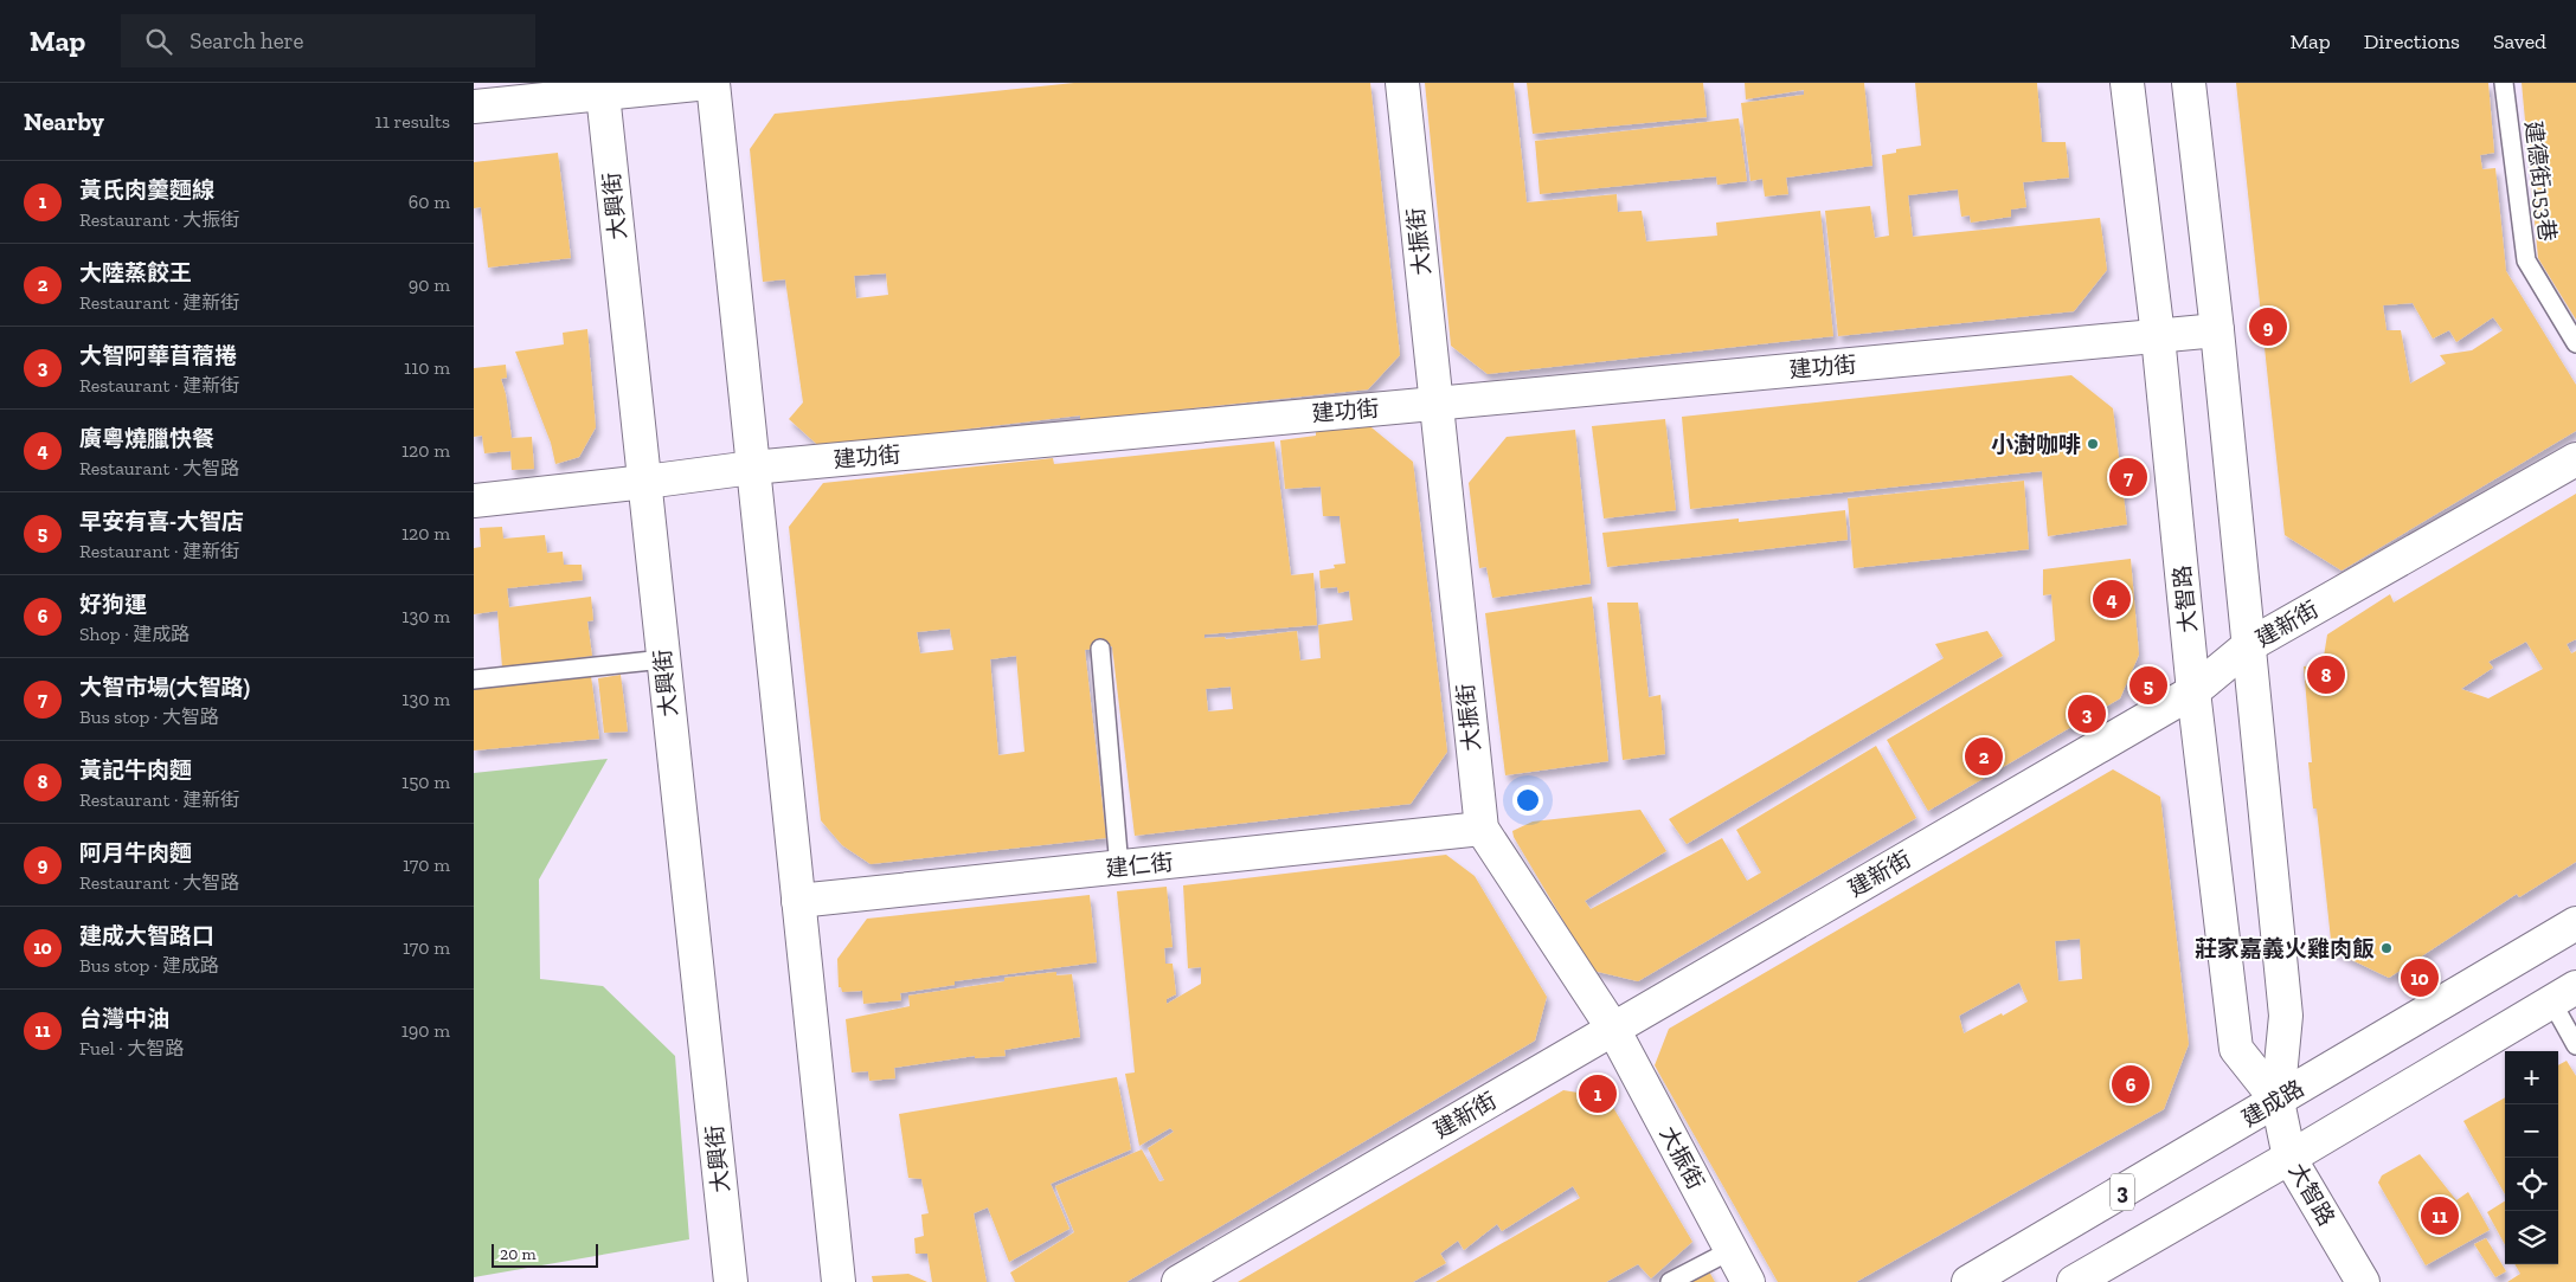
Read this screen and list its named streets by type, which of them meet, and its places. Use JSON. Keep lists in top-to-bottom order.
{
  "streets": {
    "street": [
      "大興街",
      "大振街",
      "建功街",
      "大智路",
      "建新街",
      "建仁街",
      "建成路",
      "3"
    ],
    "lane": ["建德街153巷"]
  },
  "crossings": [
    ["大興街", "建功街"],
    ["大振街", "建功街"],
    ["大振街", "建新街"],
    ["大振街", "建仁街"],
    ["建功街", "大智路"],
    ["大智路", "建新街"],
    ["大智路", "建成路"],
    ["大智路", "3"]
  ],
  "places": ["小澍咖啡", "莊家嘉義火雞肉飯"],
  "scale_bar": "20 m",
  "page": {
    "header": "Map",
    "search": "Search here",
    "nav": ["Map", "Directions", "Saved"],
    "heading": ["Nearby", "11 results"],
    "list": [
      {
        "mark": "1",
        "name": "黃氏肉羹麵線",
        "note": "Restaurant · 大振街",
        "value": "60 m"
      },
      {
        "mark": "2",
        "name": "大陸蒸餃王",
        "note": "Restaurant · 建新街",
        "value": "90 m"
      },
      {
        "mark": "3",
        "name": "大智阿華苜蓿捲",
        "note": "Restaurant · 建新街",
        "value": "110 m"
      },
      {
        "mark": "4",
        "name": "廣粵燒臘快餐",
        "note": "Restaurant · 大智路",
        "value": "120 m"
      },
      {
        "mark": "5",
        "name": "早安有喜-大智店",
        "note": "Restaurant · 建新街",
        "value": "120 m"
      },
      {
        "mark": "6",
        "name": "好狗運",
        "note": "Shop · 建成路",
        "value": "130 m"
      },
      {
        "mark": "7",
        "name": "大智市場(大智路)",
        "note": "Bus stop · 大智路",
        "value": "130 m"
      },
      {
        "mark": "8",
        "name": "黃記牛肉麵",
        "note": "Restaurant · 建新街",
        "value": "150 m"
      },
      {
        "mark": "9",
        "name": "阿月牛肉麵",
        "note": "Restaurant · 大智路",
        "value": "170 m"
      },
      {
        "mark": "10",
        "name": "建成大智路口",
        "note": "Bus stop · 建成路",
        "value": "170 m"
      },
      {
        "mark": "11",
        "name": "台灣中油",
        "note": "Fuel · 大智路",
        "value": "190 m"
      }
    ],
    "pins": [
      "9",
      "7",
      "4",
      "8",
      "5",
      "3",
      "2",
      "10",
      "6",
      "1",
      "11"
    ],
    "map_buttons": ["+", "−"],
    "scale": "20 m"
  }
}
